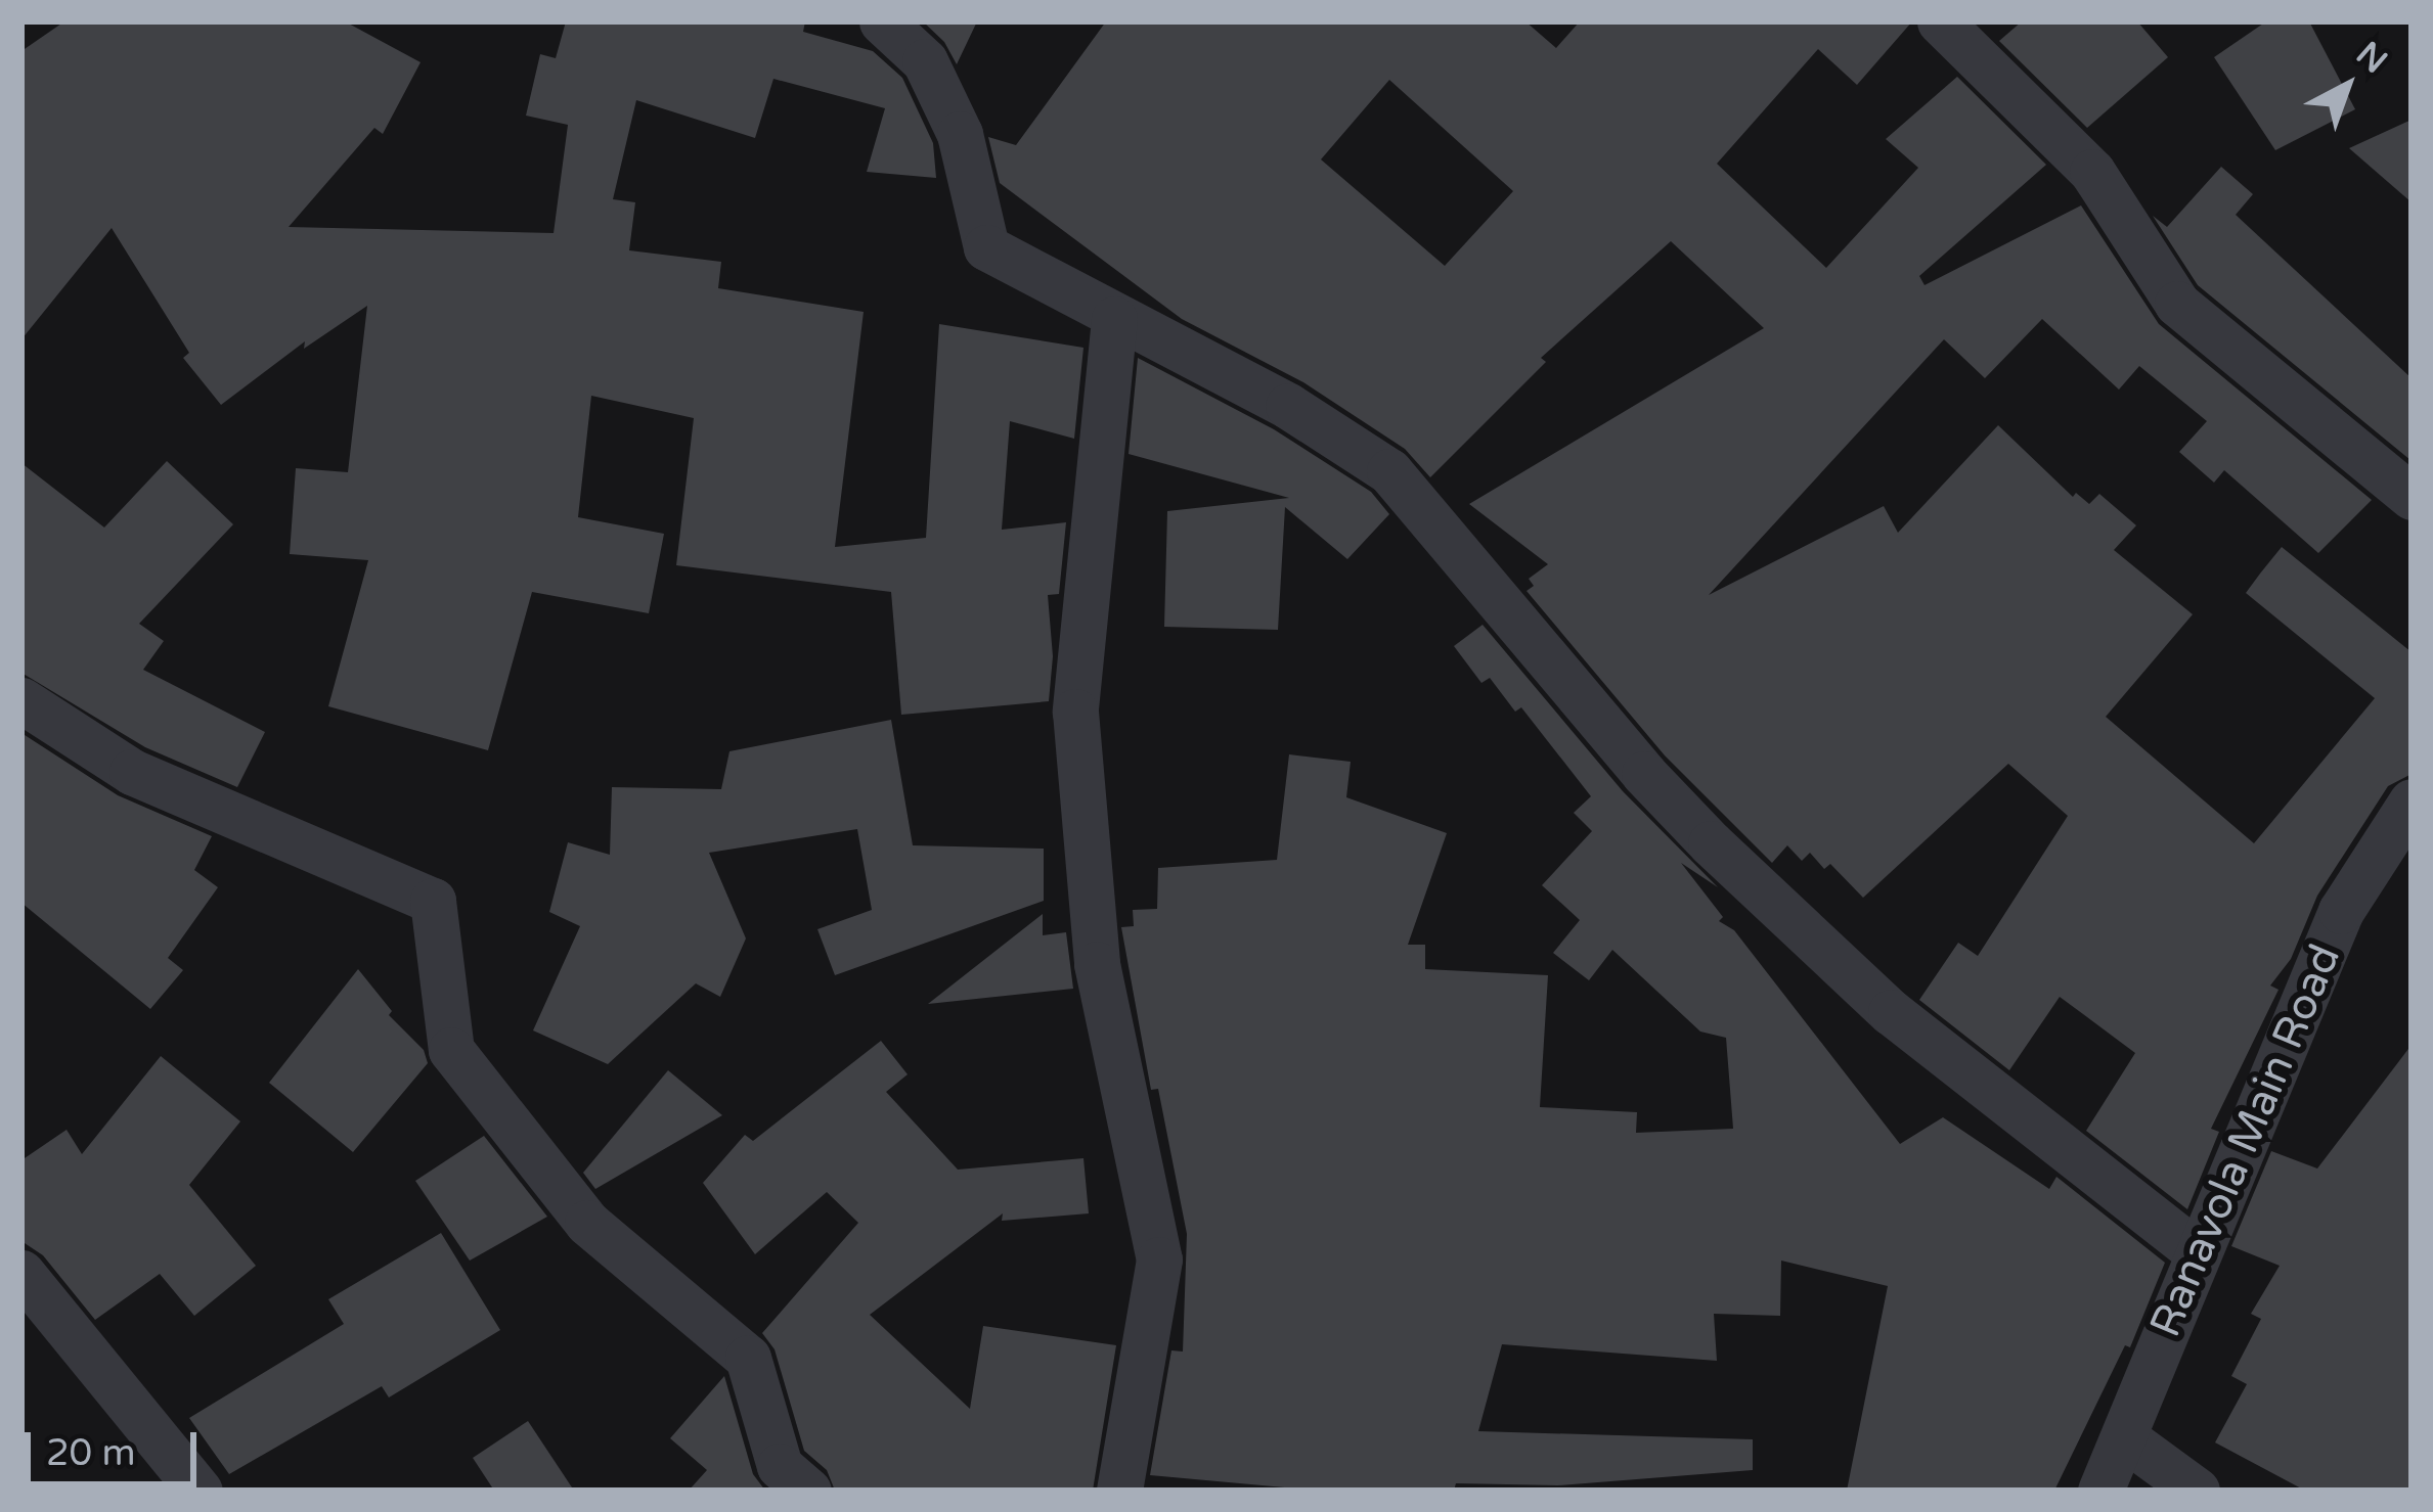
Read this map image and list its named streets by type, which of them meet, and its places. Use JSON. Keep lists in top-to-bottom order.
{
  "streets": {
    "street": ["Ranavola Main Road"]
  },
  "scale_bar": "20 m",
  "north": "top right"
}
